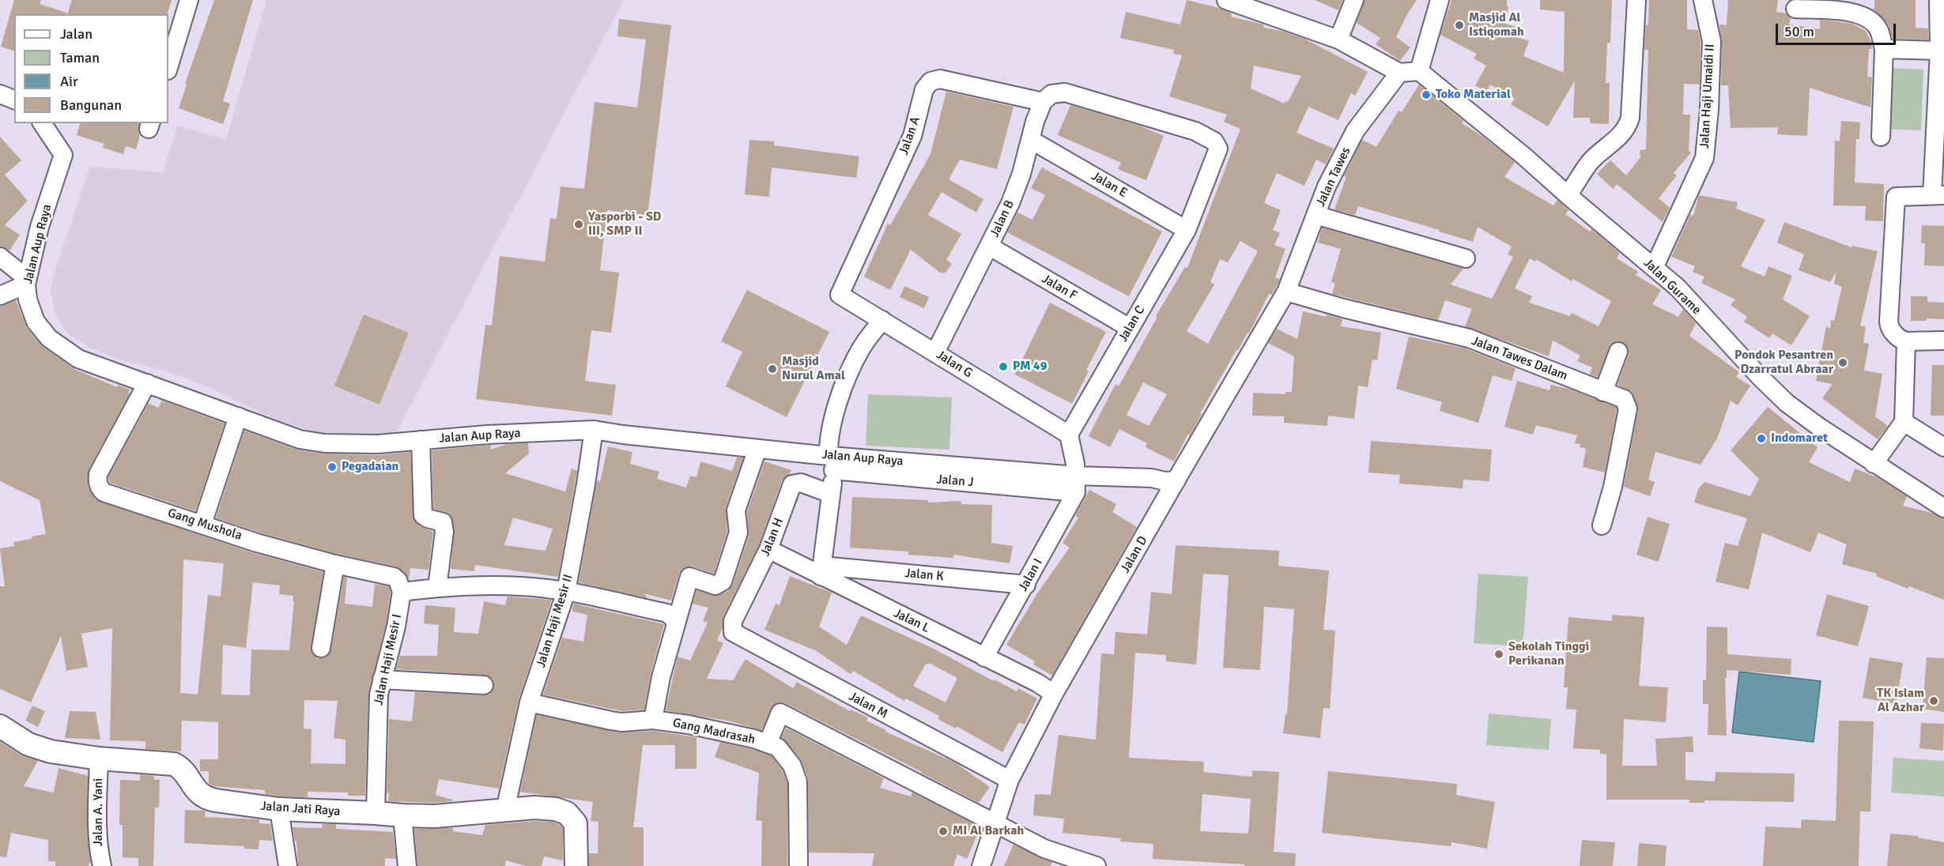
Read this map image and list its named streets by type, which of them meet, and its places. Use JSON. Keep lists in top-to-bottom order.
{
  "streets": {
    "street": [
      "Jalan Haji Umaidi II",
      "Jalan A",
      "Jalan Tawes",
      "Jalan E",
      "Jalan B",
      "Jalan Aup Raya",
      "Jalan Gurame",
      "Jalan F",
      "Jalan C",
      "Jalan Tawes Dalam",
      "Jalan G",
      "Gang Mushola",
      "Jalan H",
      "Jalan D",
      "Jalan K",
      "Jalan I",
      "Jalan Haji Mesir II",
      "Jalan L",
      "Jalan Haji Mesir I",
      "Jalan M",
      "Gang Madrasah",
      "Jalan Jati Raya",
      "Jalan A. Yani"
    ]
  },
  "crossings": [
    ["Jalan Haji Umaidi II", "Jalan Gurame"],
    ["Jalan A", "Jalan B"],
    ["Jalan A", "Jalan C"],
    ["Jalan A", "Jalan G"],
    ["Jalan Tawes", "Jalan Tawes Dalam"],
    ["Jalan Tawes", "Jalan D"],
    ["Jalan E", "Jalan B"],
    ["Jalan E", "Jalan C"],
    ["Jalan B", "Jalan F"],
    ["Jalan B", "Jalan C"],
    ["Jalan B", "Jalan G"],
    ["Jalan Aup Raya", "Gang Mushola"],
    ["Jalan Aup Raya", "Jalan D"],
    ["Jalan Aup Raya", "Jalan I"],
    ["Jalan Aup Raya", "Jalan Haji Mesir II"],
    ["Jalan F", "Jalan C"],
    ["Jalan C", "Jalan G"],
    ["Jalan Tawes Dalam", "Jalan D"],
    ["Gang Mushola", "Jalan Haji Mesir I"],
    ["Jalan H", "Jalan L"],
    ["Jalan H", "Jalan M"],
    ["Jalan D", "Jalan L"],
    ["Jalan D", "Jalan M"],
    ["Jalan D", "Gang Madrasah"],
    ["Jalan K", "Jalan I"],
    ["Jalan K", "Jalan L"],
    ["Jalan I", "Jalan L"],
    ["Jalan Haji Mesir II", "Gang Madrasah"],
    ["Jalan Haji Mesir II", "Jalan Jati Raya"],
    ["Jalan Haji Mesir I", "Jalan Jati Raya"],
    ["Jalan Jati Raya", "Jalan A. Yani"]
  ],
  "places": [
    "Masjid Al Istiqomah",
    "Toko Material",
    "Yasporbi - SD III, SMP II",
    "Pondok Pesantren Dzarratul Abraar",
    "PM 49",
    "Masjid Nurul Amal",
    "Indomaret",
    "Pegadaian",
    "Sekolah Tinggi Perikanan",
    "TK Islam Al Azhar",
    "MI Al Barkah"
  ],
  "legend": [
    "Jalan",
    "Taman",
    "Air",
    "Bangunan"
  ],
  "scale_bar": "50 m"
}
